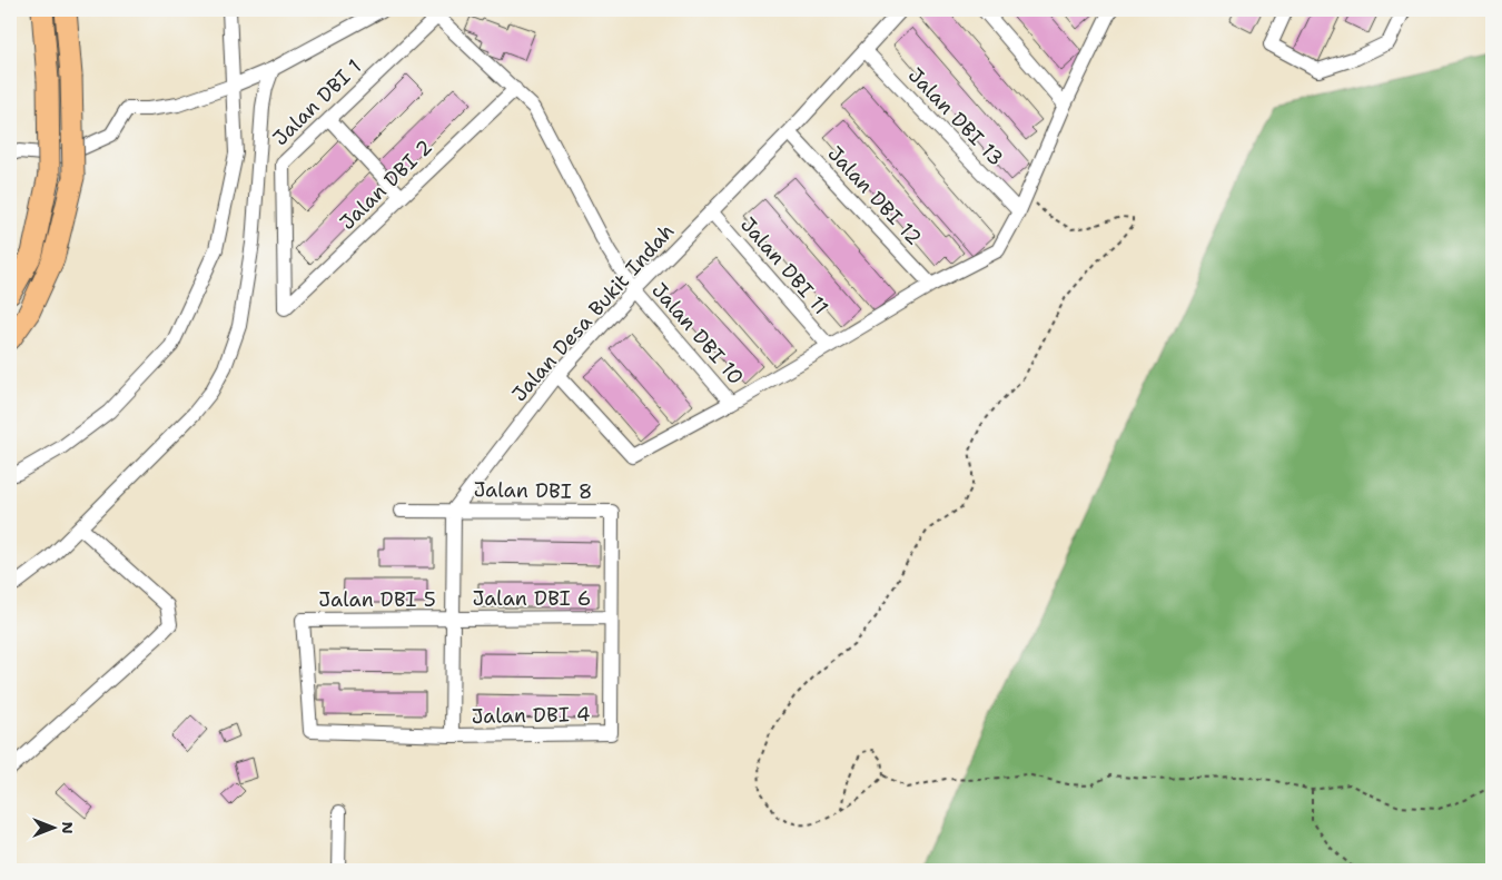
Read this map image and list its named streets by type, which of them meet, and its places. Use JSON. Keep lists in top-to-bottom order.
{
  "streets": {
    "street": [
      "Jalan DBI 1",
      "Jalan DBI 13",
      "Jalan DBI 2",
      "Jalan DBI 12",
      "Jalan DBI 11",
      "Jalan Desa Bukit Indah",
      "Jalan DBI 10",
      "Jalan DBI 8",
      "Jalan DBI 6",
      "Jalan DBI 5",
      "Jalan DBI 4"
    ]
  },
  "crossings": [
    ["Jalan DBI 1", "Jalan DBI 2"],
    ["Jalan DBI 1", "Jalan DBI 10"],
    ["Jalan DBI 13", "Jalan Desa Bukit Indah"],
    ["Jalan DBI 2", "Jalan DBI 10"],
    ["Jalan DBI 12", "Jalan Desa Bukit Indah"],
    ["Jalan DBI 11", "Jalan Desa Bukit Indah"],
    ["Jalan Desa Bukit Indah", "Jalan DBI 10"],
    ["Jalan Desa Bukit Indah", "Jalan DBI 8"],
    ["Jalan DBI 8", "Jalan DBI 6"],
    ["Jalan DBI 8", "Jalan DBI 4"],
    ["Jalan DBI 6", "Jalan DBI 5"],
    ["Jalan DBI 6", "Jalan DBI 4"],
    ["Jalan DBI 5", "Jalan DBI 4"]
  ],
  "north": "right"
}
